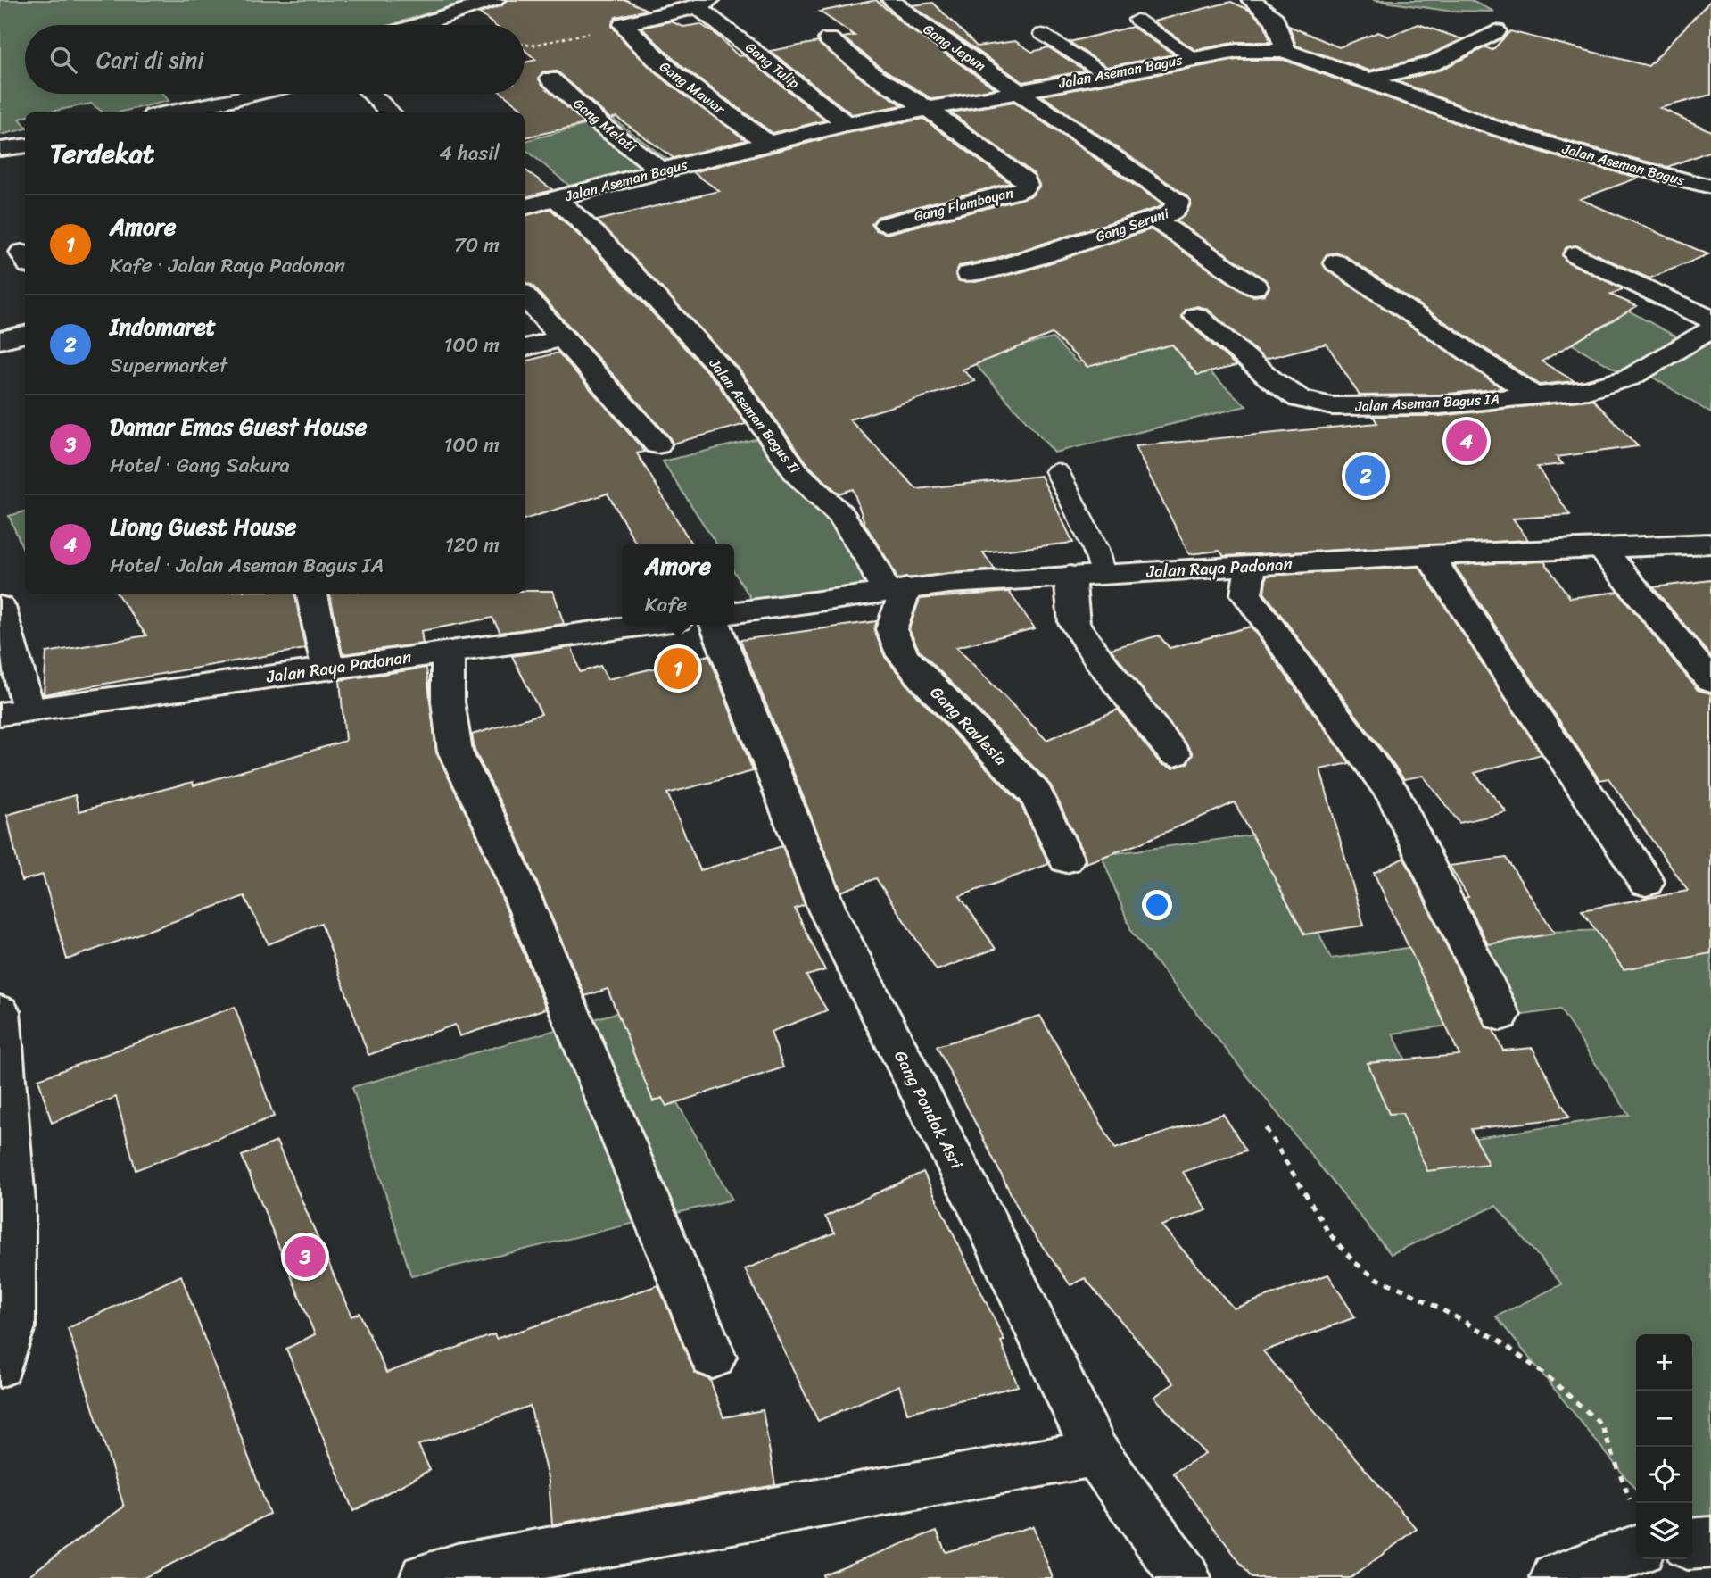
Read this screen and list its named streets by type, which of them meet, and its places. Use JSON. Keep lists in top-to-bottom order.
{
  "streets": {
    "street": [
      "Gang Jepun",
      "Gang Tulip",
      "Jalan Aseman Bagus",
      "Gang Mawar",
      "Gang Melati",
      "Gang Flamboyan",
      "Gang Seruni",
      "Jalan Aseman Bagus IA",
      "Jalan Aseman Bagus II",
      "Jalan Raya Padonan",
      "Gang Ravlesia",
      "Gang Pondok Asri"
    ]
  },
  "crossings": [
    ["Gang Jepun", "Jalan Aseman Bagus"],
    ["Gang Jepun", "Gang Seruni"],
    ["Gang Tulip", "Jalan Aseman Bagus"],
    ["Jalan Aseman Bagus", "Gang Mawar"],
    ["Jalan Aseman Bagus", "Gang Melati"],
    ["Jalan Aseman Bagus", "Gang Flamboyan"],
    ["Jalan Aseman Bagus", "Gang Seruni"],
    ["Jalan Aseman Bagus", "Jalan Aseman Bagus II"],
    ["Jalan Aseman Bagus II", "Jalan Raya Padonan"],
    ["Jalan Aseman Bagus II", "Gang Ravlesia"],
    ["Jalan Raya Padonan", "Gang Ravlesia"]
  ],
  "page": {
    "search": "Cari di sini",
    "heading": ["Terdekat", "4 hasil"],
    "list": [
      {
        "mark": "1",
        "name": "Amore",
        "note": "Kafe · Jalan Raya Padonan",
        "value": "70 m"
      },
      {
        "mark": "2",
        "name": "Indomaret",
        "note": "Supermarket",
        "value": "100 m"
      },
      {
        "mark": "3",
        "name": "Damar Emas Guest House",
        "note": "Hotel · Gang Sakura",
        "value": "100 m"
      },
      {
        "mark": "4",
        "name": "Liong Guest House",
        "note": "Hotel · Jalan Aseman Bagus IA",
        "value": "120 m"
      }
    ],
    "pins": [
      "4",
      "2",
      "1",
      "3"
    ],
    "popup": ["Amore", "Kafe"],
    "map_buttons": ["+", "−"]
  }
}
